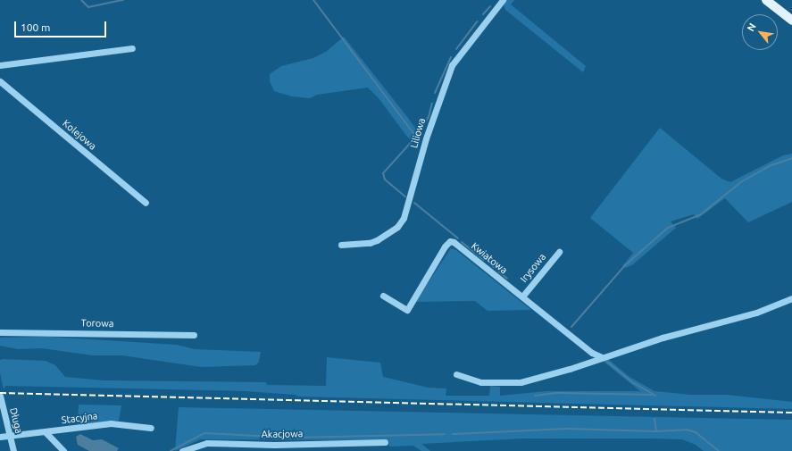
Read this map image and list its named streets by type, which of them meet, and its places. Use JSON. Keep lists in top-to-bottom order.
{
  "streets": {
    "street": [
      "Liliowa",
      "Kolejowa",
      "Kwiatowa",
      "Irysowa",
      "Torowa",
      "Stacyjna",
      "Długa",
      "Akacjowa"
    ]
  },
  "crossings": [
    ["Kwiatowa", "Irysowa"],
    ["Stacyjna", "Długa"]
  ],
  "scale_bar": "100 m",
  "north": "top left"
}
